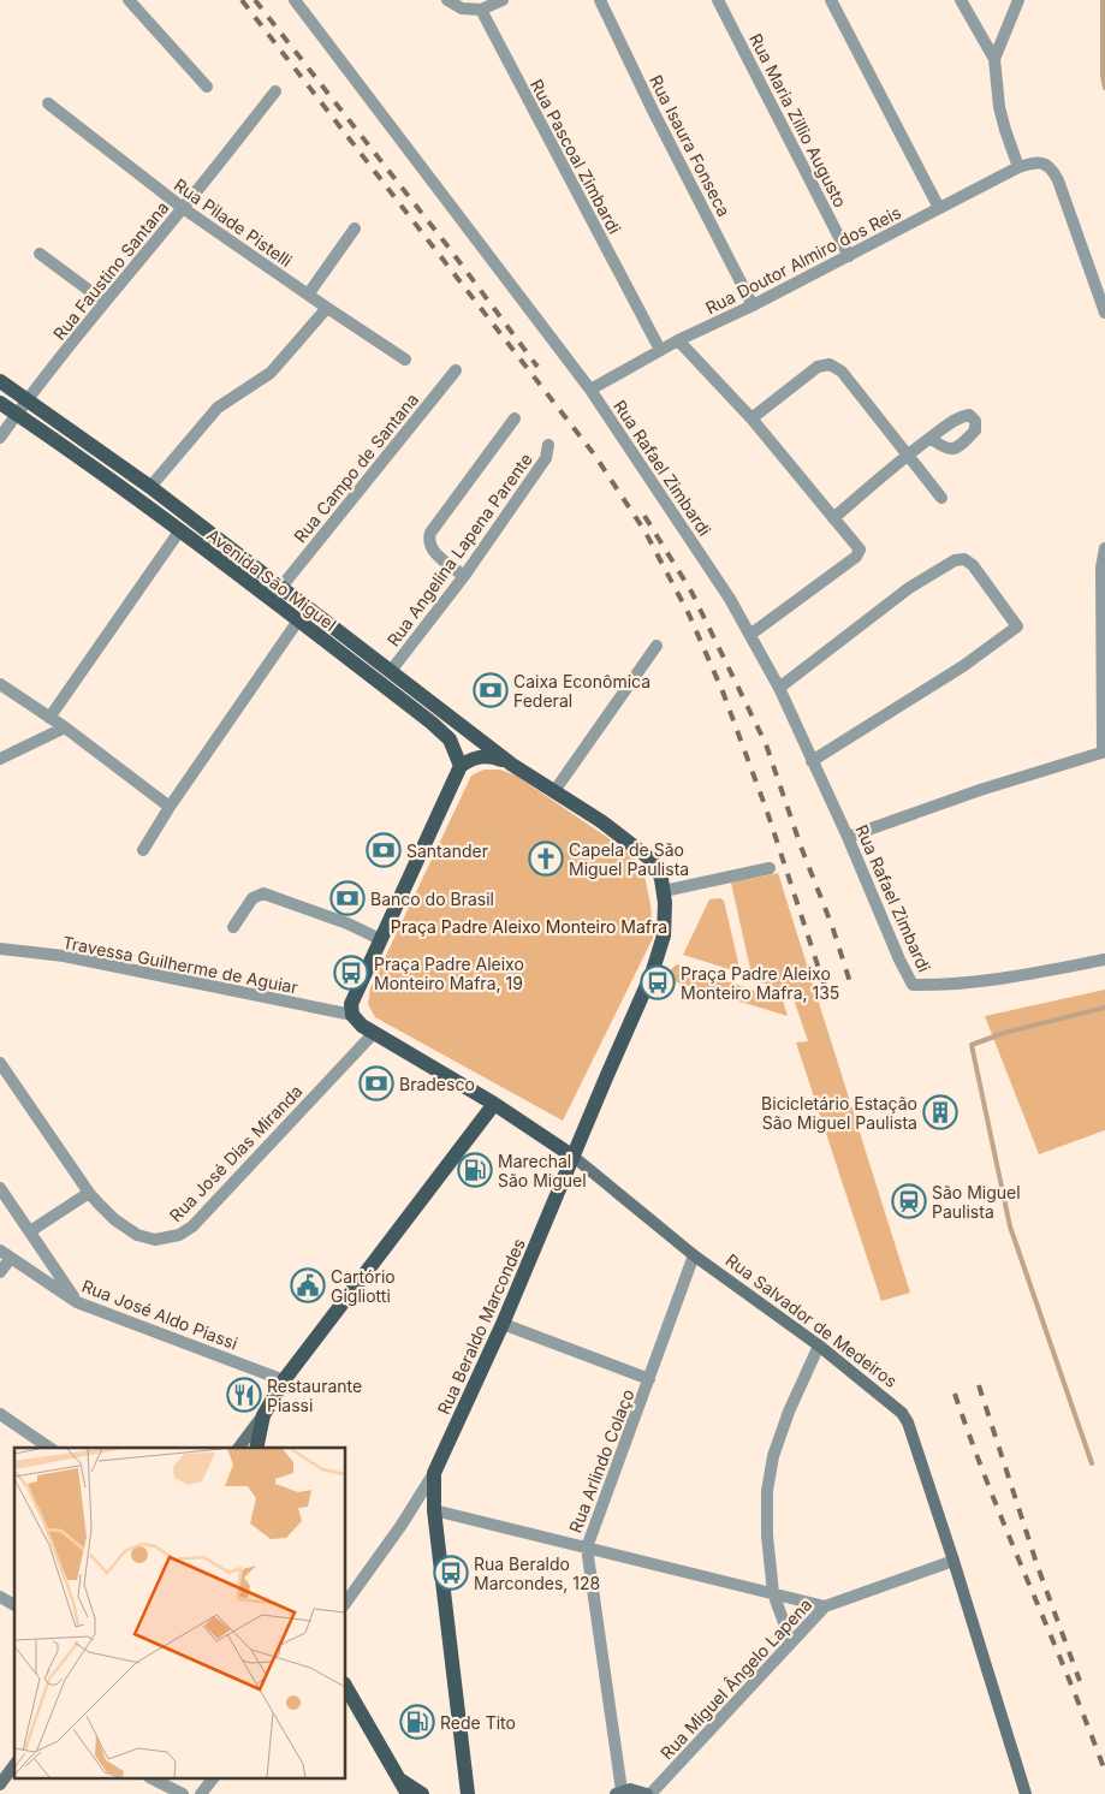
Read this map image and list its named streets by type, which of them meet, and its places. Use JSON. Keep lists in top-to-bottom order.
{
  "streets": {
    "main road": ["Avenida São Miguel", "Rua Salvador de Medeiros", "Rua Beraldo Marcondes"],
    "street": [
      "Rua Maria Zillio Augusto",
      "Rua Isaura Fonseca",
      "Rua Pascoal Zimbardi",
      "Rua Pilade Pistelli",
      "Rua Doutor Almiro dos Reis",
      "Rua Faustino Santana",
      "Rua Campo de Santana",
      "Rua Rafael Zimbardi",
      "Rua Angelina Lapena Parente",
      "Travessa Guilherme de Aguiar",
      "Rua José Dias Miranda",
      "Rua José Aldo Piassi",
      "Rua Arlindo Colaço",
      "Rua Miguel Ângelo Lapena"
    ]
  },
  "crossings": [
    ["Rua Maria Zillio Augusto", "Rua Doutor Almiro dos Reis"],
    ["Rua Isaura Fonseca", "Rua Doutor Almiro dos Reis"],
    ["Rua Pascoal Zimbardi", "Rua Doutor Almiro dos Reis"],
    ["Rua Pilade Pistelli", "Rua Faustino Santana"],
    ["Rua Doutor Almiro dos Reis", "Rua Rafael Zimbardi"],
    ["Rua Faustino Santana", "Avenida São Miguel"],
    ["Rua Campo de Santana", "Avenida São Miguel"],
    ["Rua Angelina Lapena Parente", "Avenida São Miguel"],
    ["Avenida São Miguel", "Rua Beraldo Marcondes"],
    ["Rua Salvador de Medeiros", "Rua Beraldo Marcondes"],
    ["Rua Salvador de Medeiros", "Rua Arlindo Colaço"],
    ["Rua Salvador de Medeiros", "Rua Miguel Ângelo Lapena"]
  ],
  "parks": ["Praça Padre Aleixo Monteiro Mafra"],
  "places": {
    "bank": [
      "Caixa Econômica Federal",
      "Santander",
      "Banco do Brasil",
      "Bradesco"
    ],
    "church": ["Capela de São Miguel Paulista"],
    "bus stop": ["Praça Padre Aleixo Monteiro Mafra, 19", "Praça Padre Aleixo Monteiro Mafra, 135", "Rua Beraldo Marcondes, 128"],
    "building": ["Bicicletário Estação São Miguel Paulista"],
    "fuel station": ["Marechal São Miguel", "Rede Tito"],
    "station": ["São Miguel Paulista"],
    "public building": ["Cartório Gigliotti"],
    "restaurant": ["Restaurante Piassi"]
  }
}
